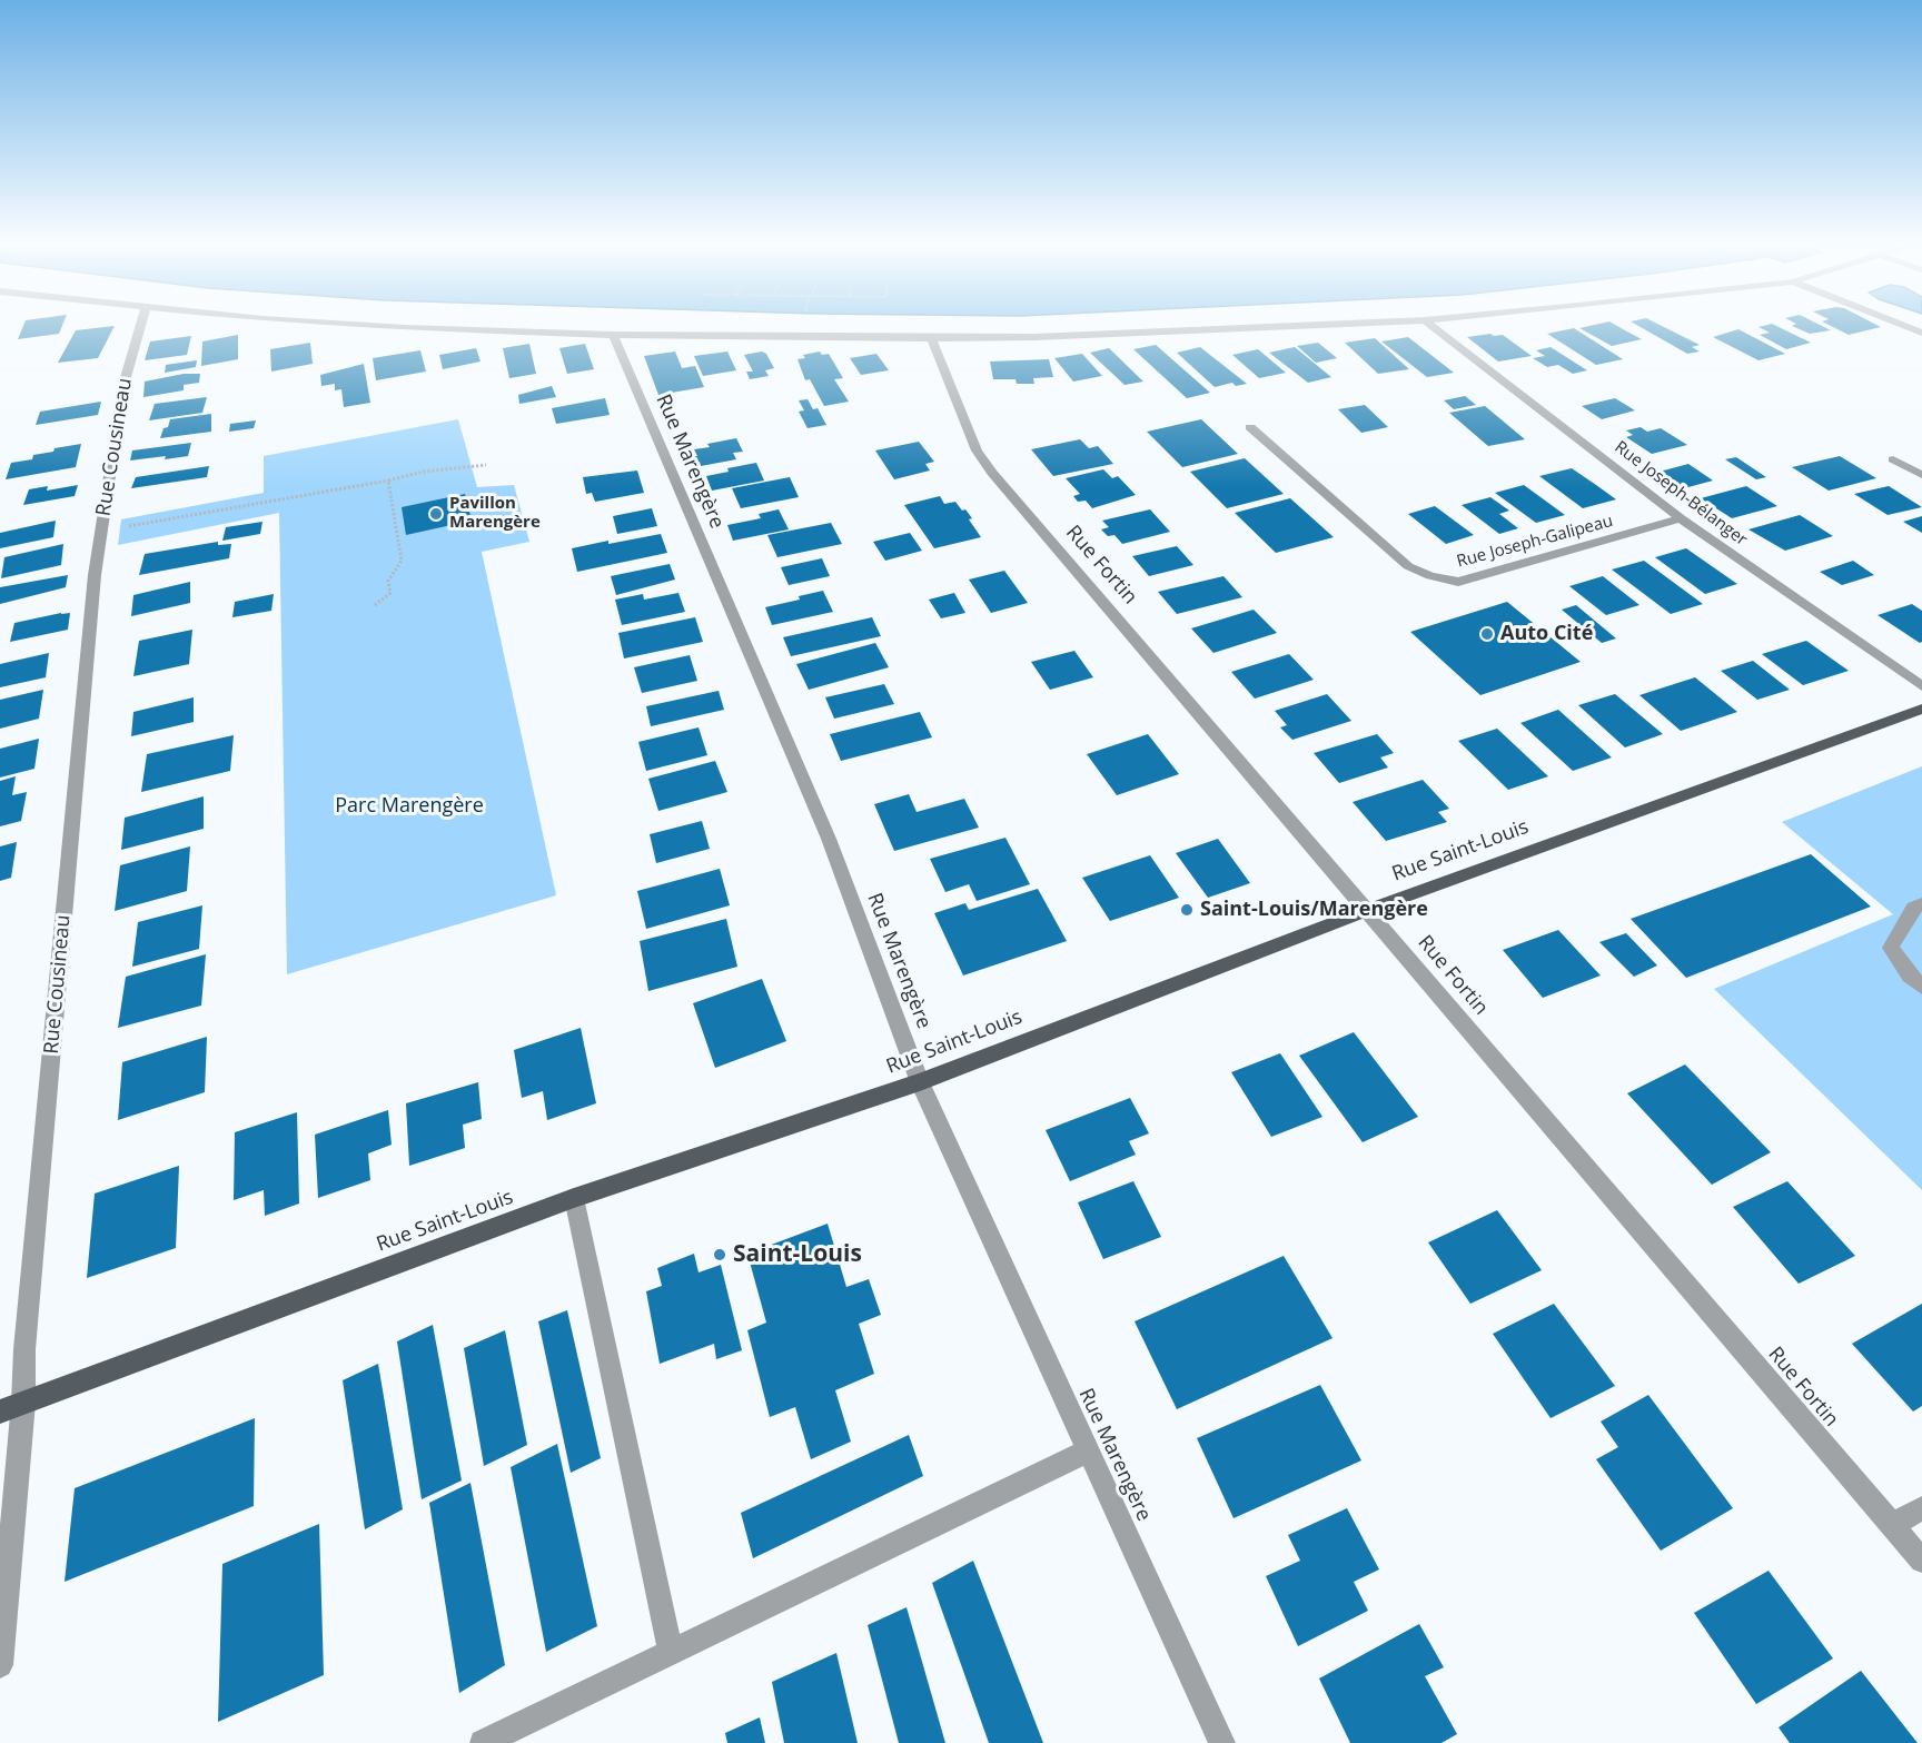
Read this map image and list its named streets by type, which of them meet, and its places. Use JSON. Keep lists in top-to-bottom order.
{
  "streets": {
    "main road": ["Rue Saint-Louis"],
    "street": [
      "Rue Cousineau",
      "Rue Marengère",
      "Rue Joseph-Bélanger",
      "Rue Joseph-Galipeau",
      "Rue Fortin"
    ]
  },
  "crossings": [
    ["Rue Cousineau", "Rue Saint-Louis"],
    ["Rue Marengère", "Rue Saint-Louis"],
    ["Rue Joseph-Bélanger", "Rue Joseph-Galipeau"],
    ["Rue Fortin", "Rue Saint-Louis"]
  ],
  "parks": ["Parc Marengère"],
  "places": [
    "Pavillon Marengère",
    "Auto Cité",
    "Saint-Louis/Marengère",
    "Saint-Louis"
  ]
}
